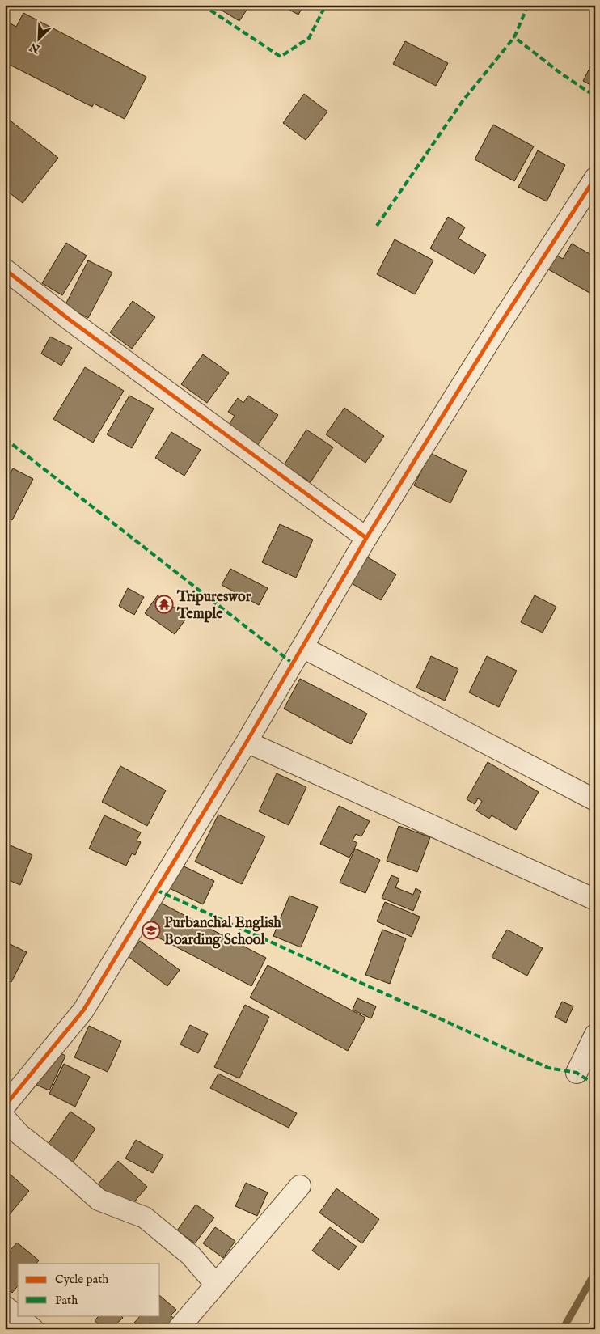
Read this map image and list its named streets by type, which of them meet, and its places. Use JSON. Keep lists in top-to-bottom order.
{
  "places": {
    "temple": ["Tripureswor Temple"],
    "school or university": ["Purbanchal English Boarding School"]
  },
  "legend": ["Cycle path", "Path"],
  "north": "bottom left"
}
